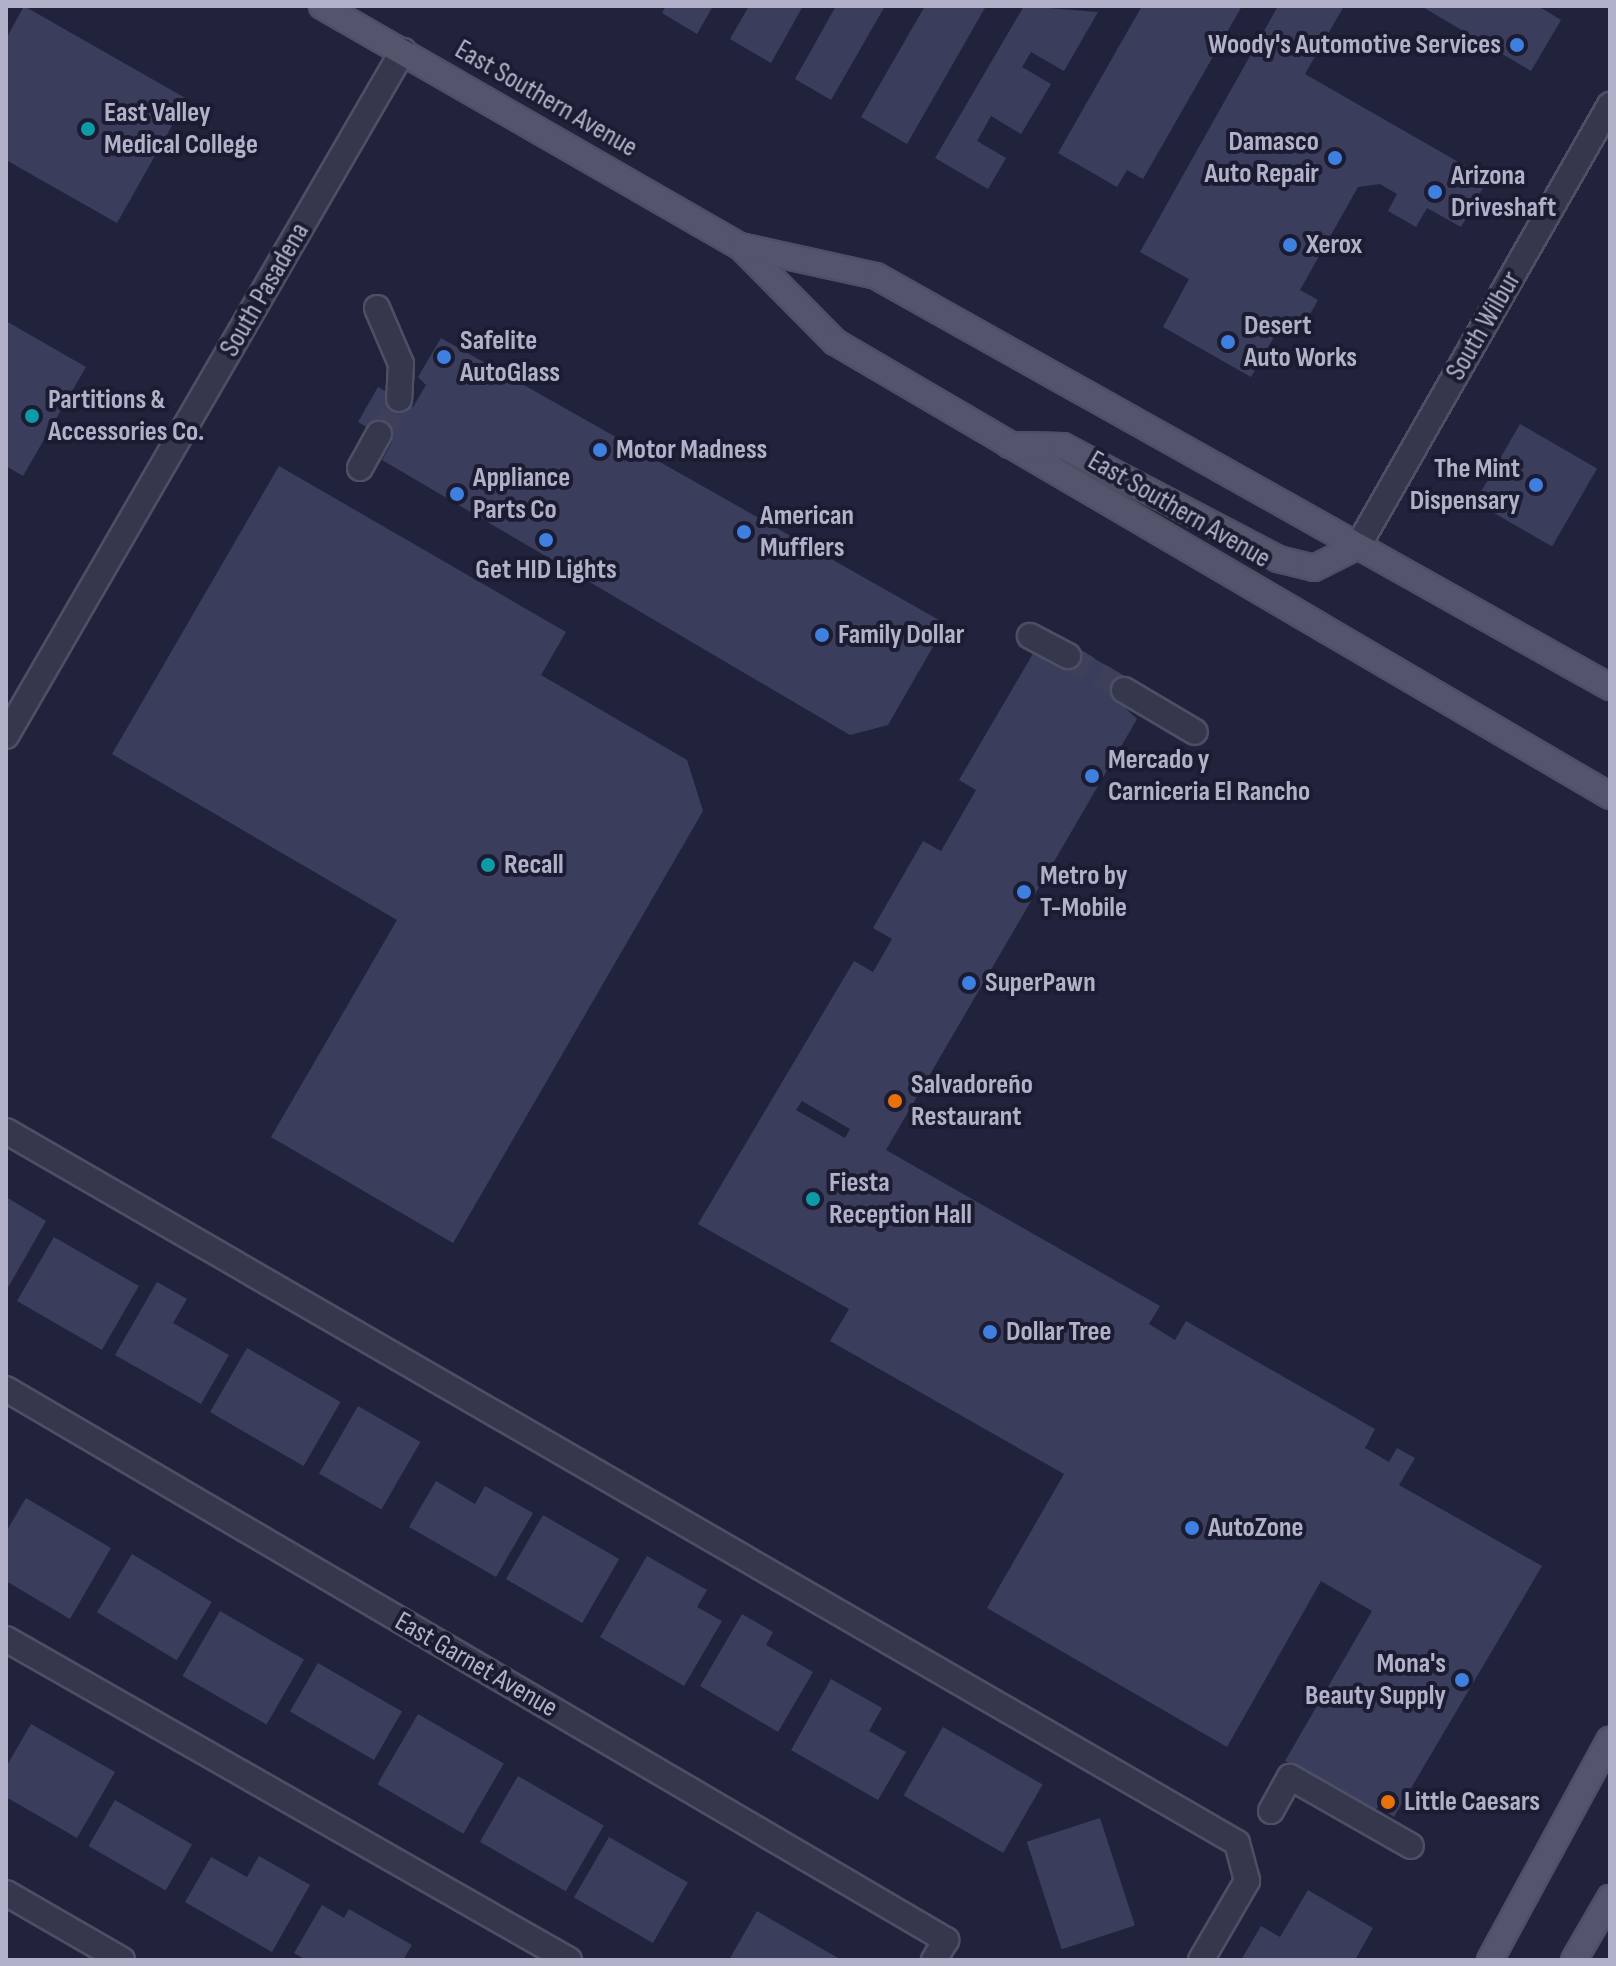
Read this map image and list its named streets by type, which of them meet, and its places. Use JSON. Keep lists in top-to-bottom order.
{
  "streets": {
    "main road": ["East Southern Avenue"],
    "street": ["South Pasadena", "South Wilbur", "East Garnet Avenue"]
  },
  "crossings": [
    ["East Southern Avenue", "South Pasadena"],
    ["East Southern Avenue", "South Wilbur"]
  ],
  "places": [
    "Woody's Automotive Services",
    "East Valley Medical College",
    "Damasco Auto Repair",
    "Arizona Driveshaft",
    "Xerox",
    "Desert Auto Works",
    "Safelite AutoGlass",
    "Partitions & Accessories Co.",
    "Motor Madness",
    "The Mint Dispensary",
    "Appliance Parts Co",
    "American Mufflers",
    "Get HID Lights",
    "Family Dollar",
    "Mercado y Carniceria El Rancho",
    "Recall",
    "Metro by T-Mobile",
    "SuperPawn",
    "Salvadoreño Restaurant",
    "Fiesta Reception Hall",
    "Dollar Tree",
    "AutoZone",
    "Mona's Beauty Supply",
    "Little Caesars"
  ]
}
